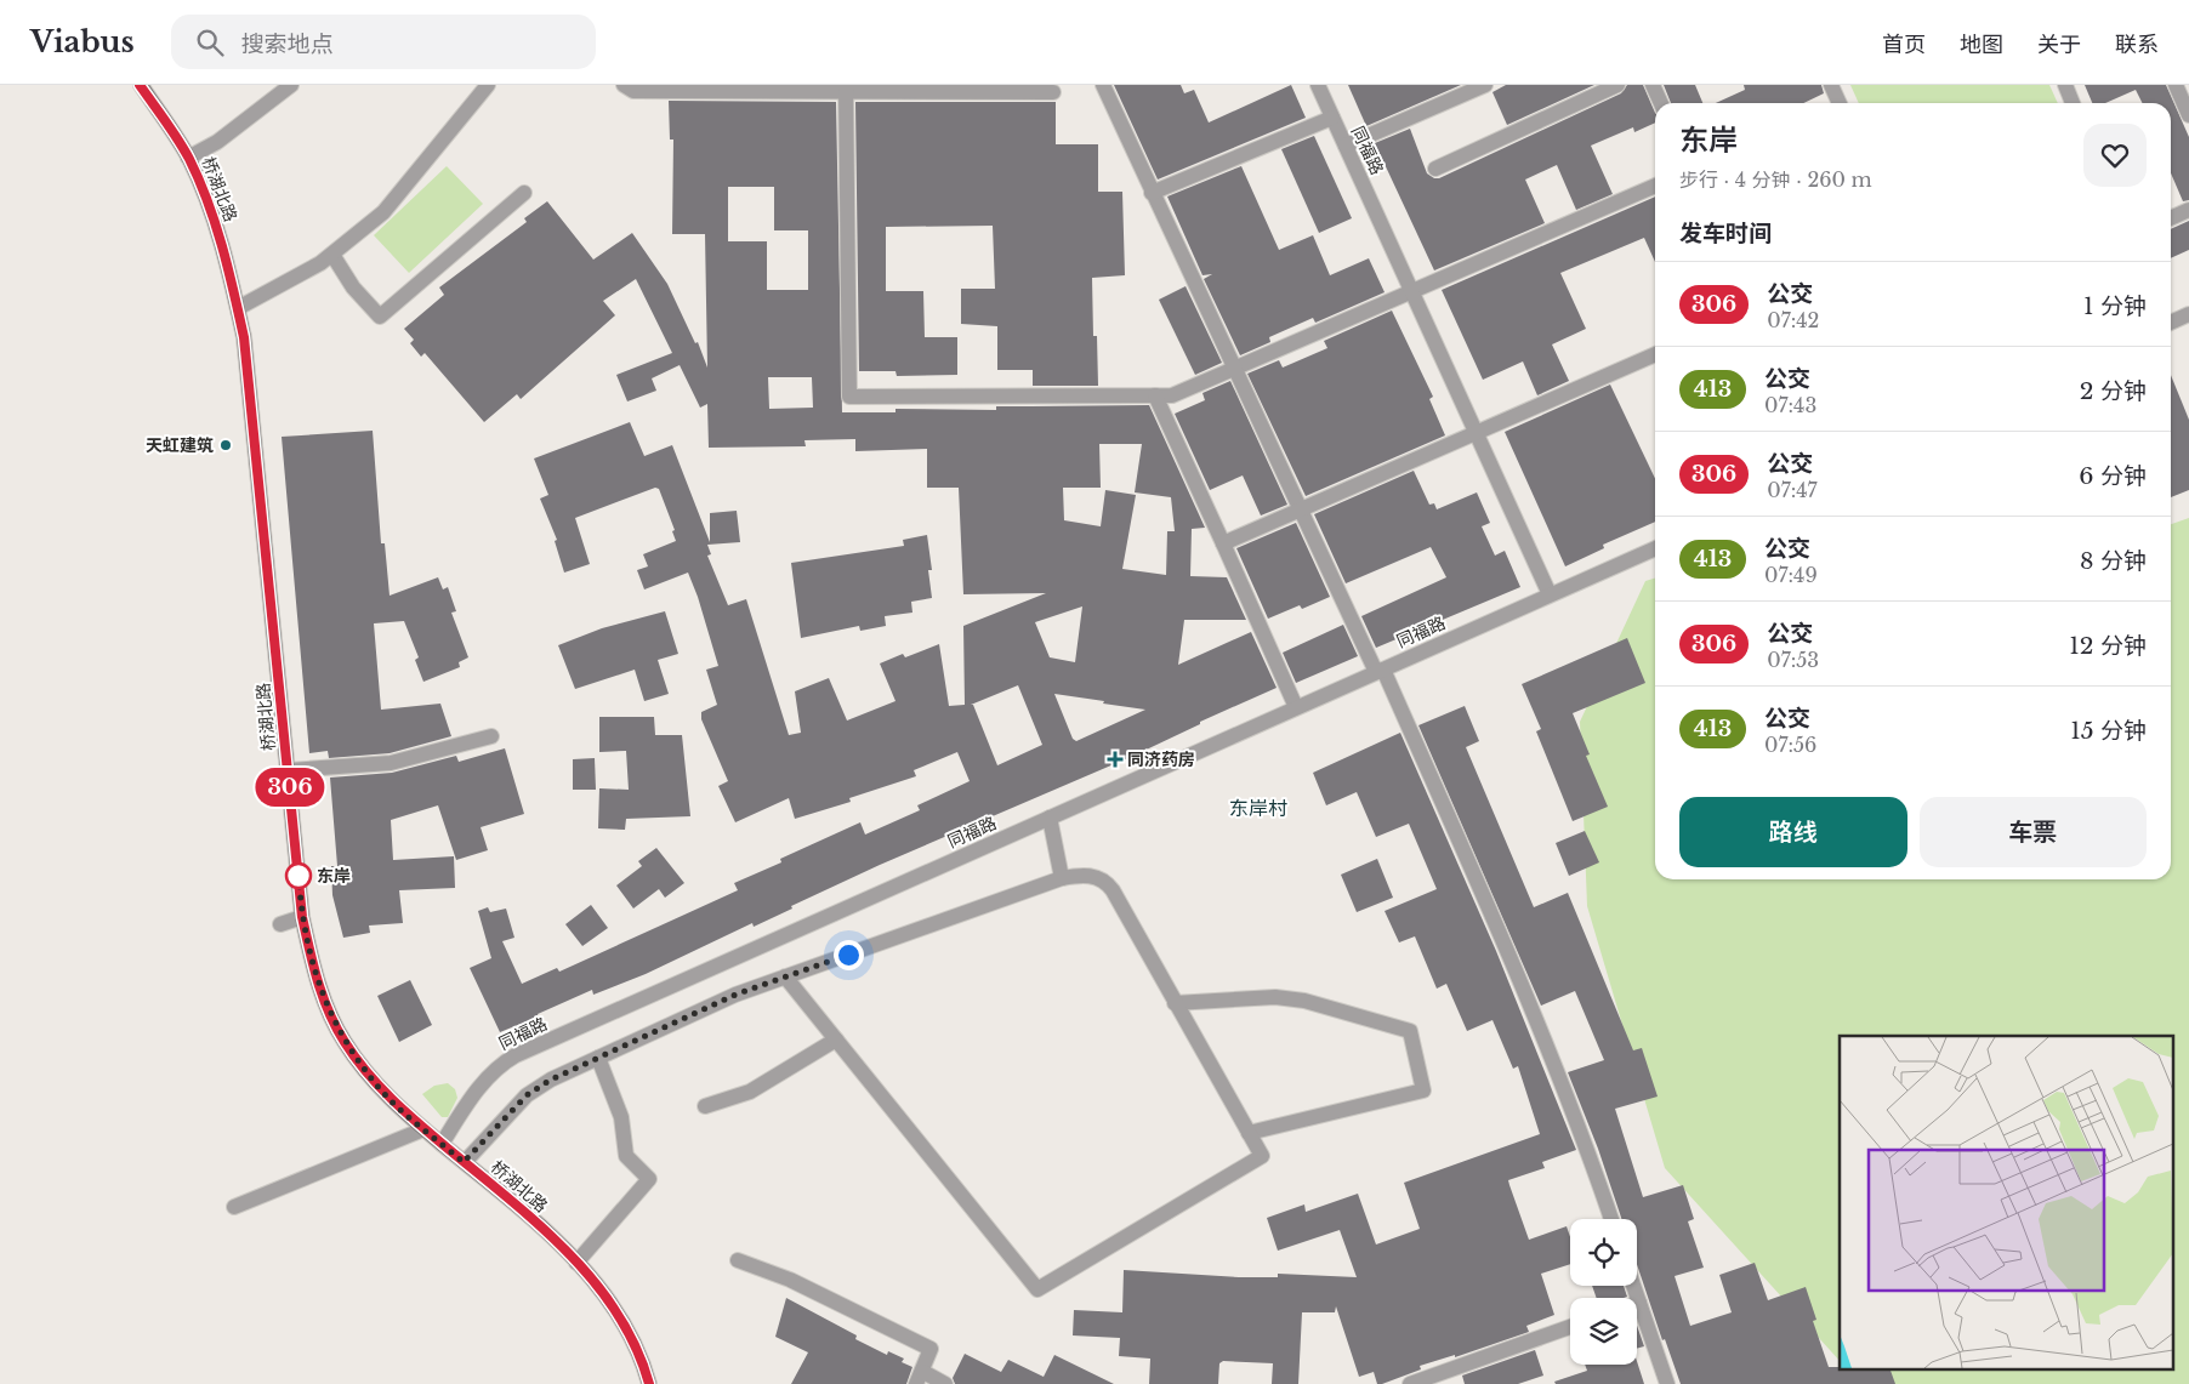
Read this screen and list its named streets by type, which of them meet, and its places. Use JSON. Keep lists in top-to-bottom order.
{
  "streets": {
    "main road": ["桥湖北路"],
    "street": ["同福路"]
  },
  "crossings": [
    ["同福路", "桥湖北路"]
  ],
  "districts": ["东岸村"],
  "places": {
    "other": ["天虹建筑", "东岸"],
    "health": ["同济药房"]
  },
  "lines": ["bus line 306"],
  "page": {
    "header": "Viabus",
    "search": "搜索地点",
    "nav": [
      "首页",
      "地图",
      "关于",
      "联系"
    ],
    "on_map": "306",
    "heading": [
      ["东岸", "步行 · 4 分钟 · 260 m"],
      "发车时间"
    ],
    "list": [
      {
        "mark": "306",
        "name": "公交",
        "note": "07:42",
        "value": "1 分钟"
      },
      {
        "mark": "413",
        "name": "公交",
        "note": "07:43",
        "value": "2 分钟"
      },
      {
        "mark": "306",
        "name": "公交",
        "note": "07:47",
        "value": "6 分钟"
      },
      {
        "mark": "413",
        "name": "公交",
        "note": "07:49",
        "value": "8 分钟"
      },
      {
        "mark": "306",
        "name": "公交",
        "note": "07:53",
        "value": "12 分钟"
      },
      {
        "mark": "413",
        "name": "公交",
        "note": "07:56",
        "value": "15 分钟"
      }
    ],
    "buttons": ["路线", "车票"]
  }
}
